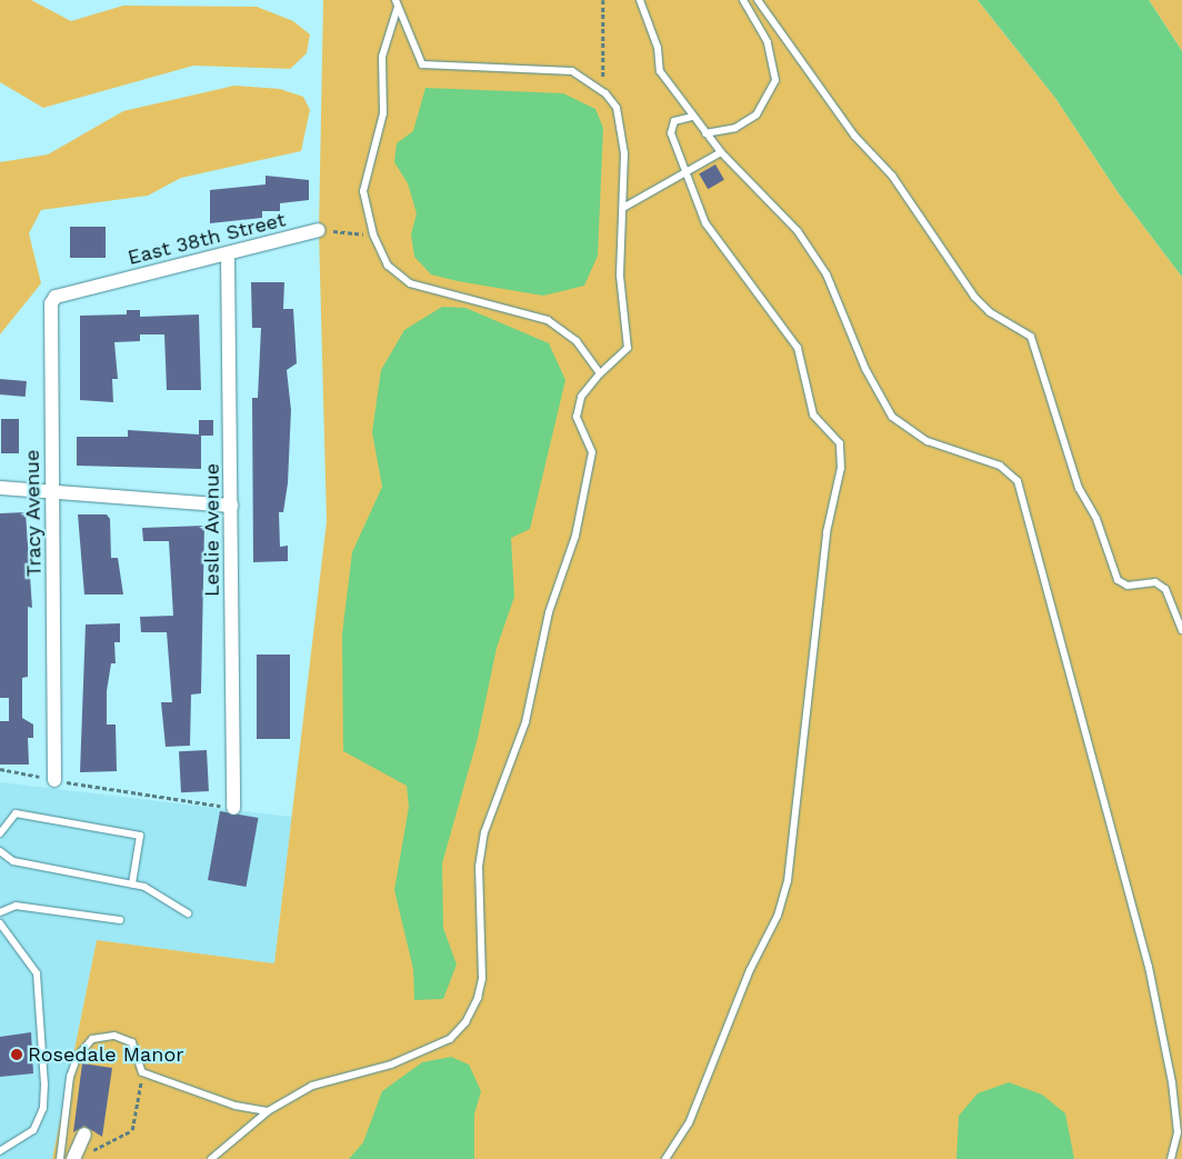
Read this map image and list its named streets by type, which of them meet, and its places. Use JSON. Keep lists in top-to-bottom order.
{
  "streets": {
    "street": ["East 38th Street", "Tracy Avenue", "Leslie Avenue"]
  },
  "crossings": [
    ["East 38th Street", "Tracy Avenue"],
    ["East 38th Street", "Leslie Avenue"]
  ],
  "places": ["Rosedale Manor"]
}
